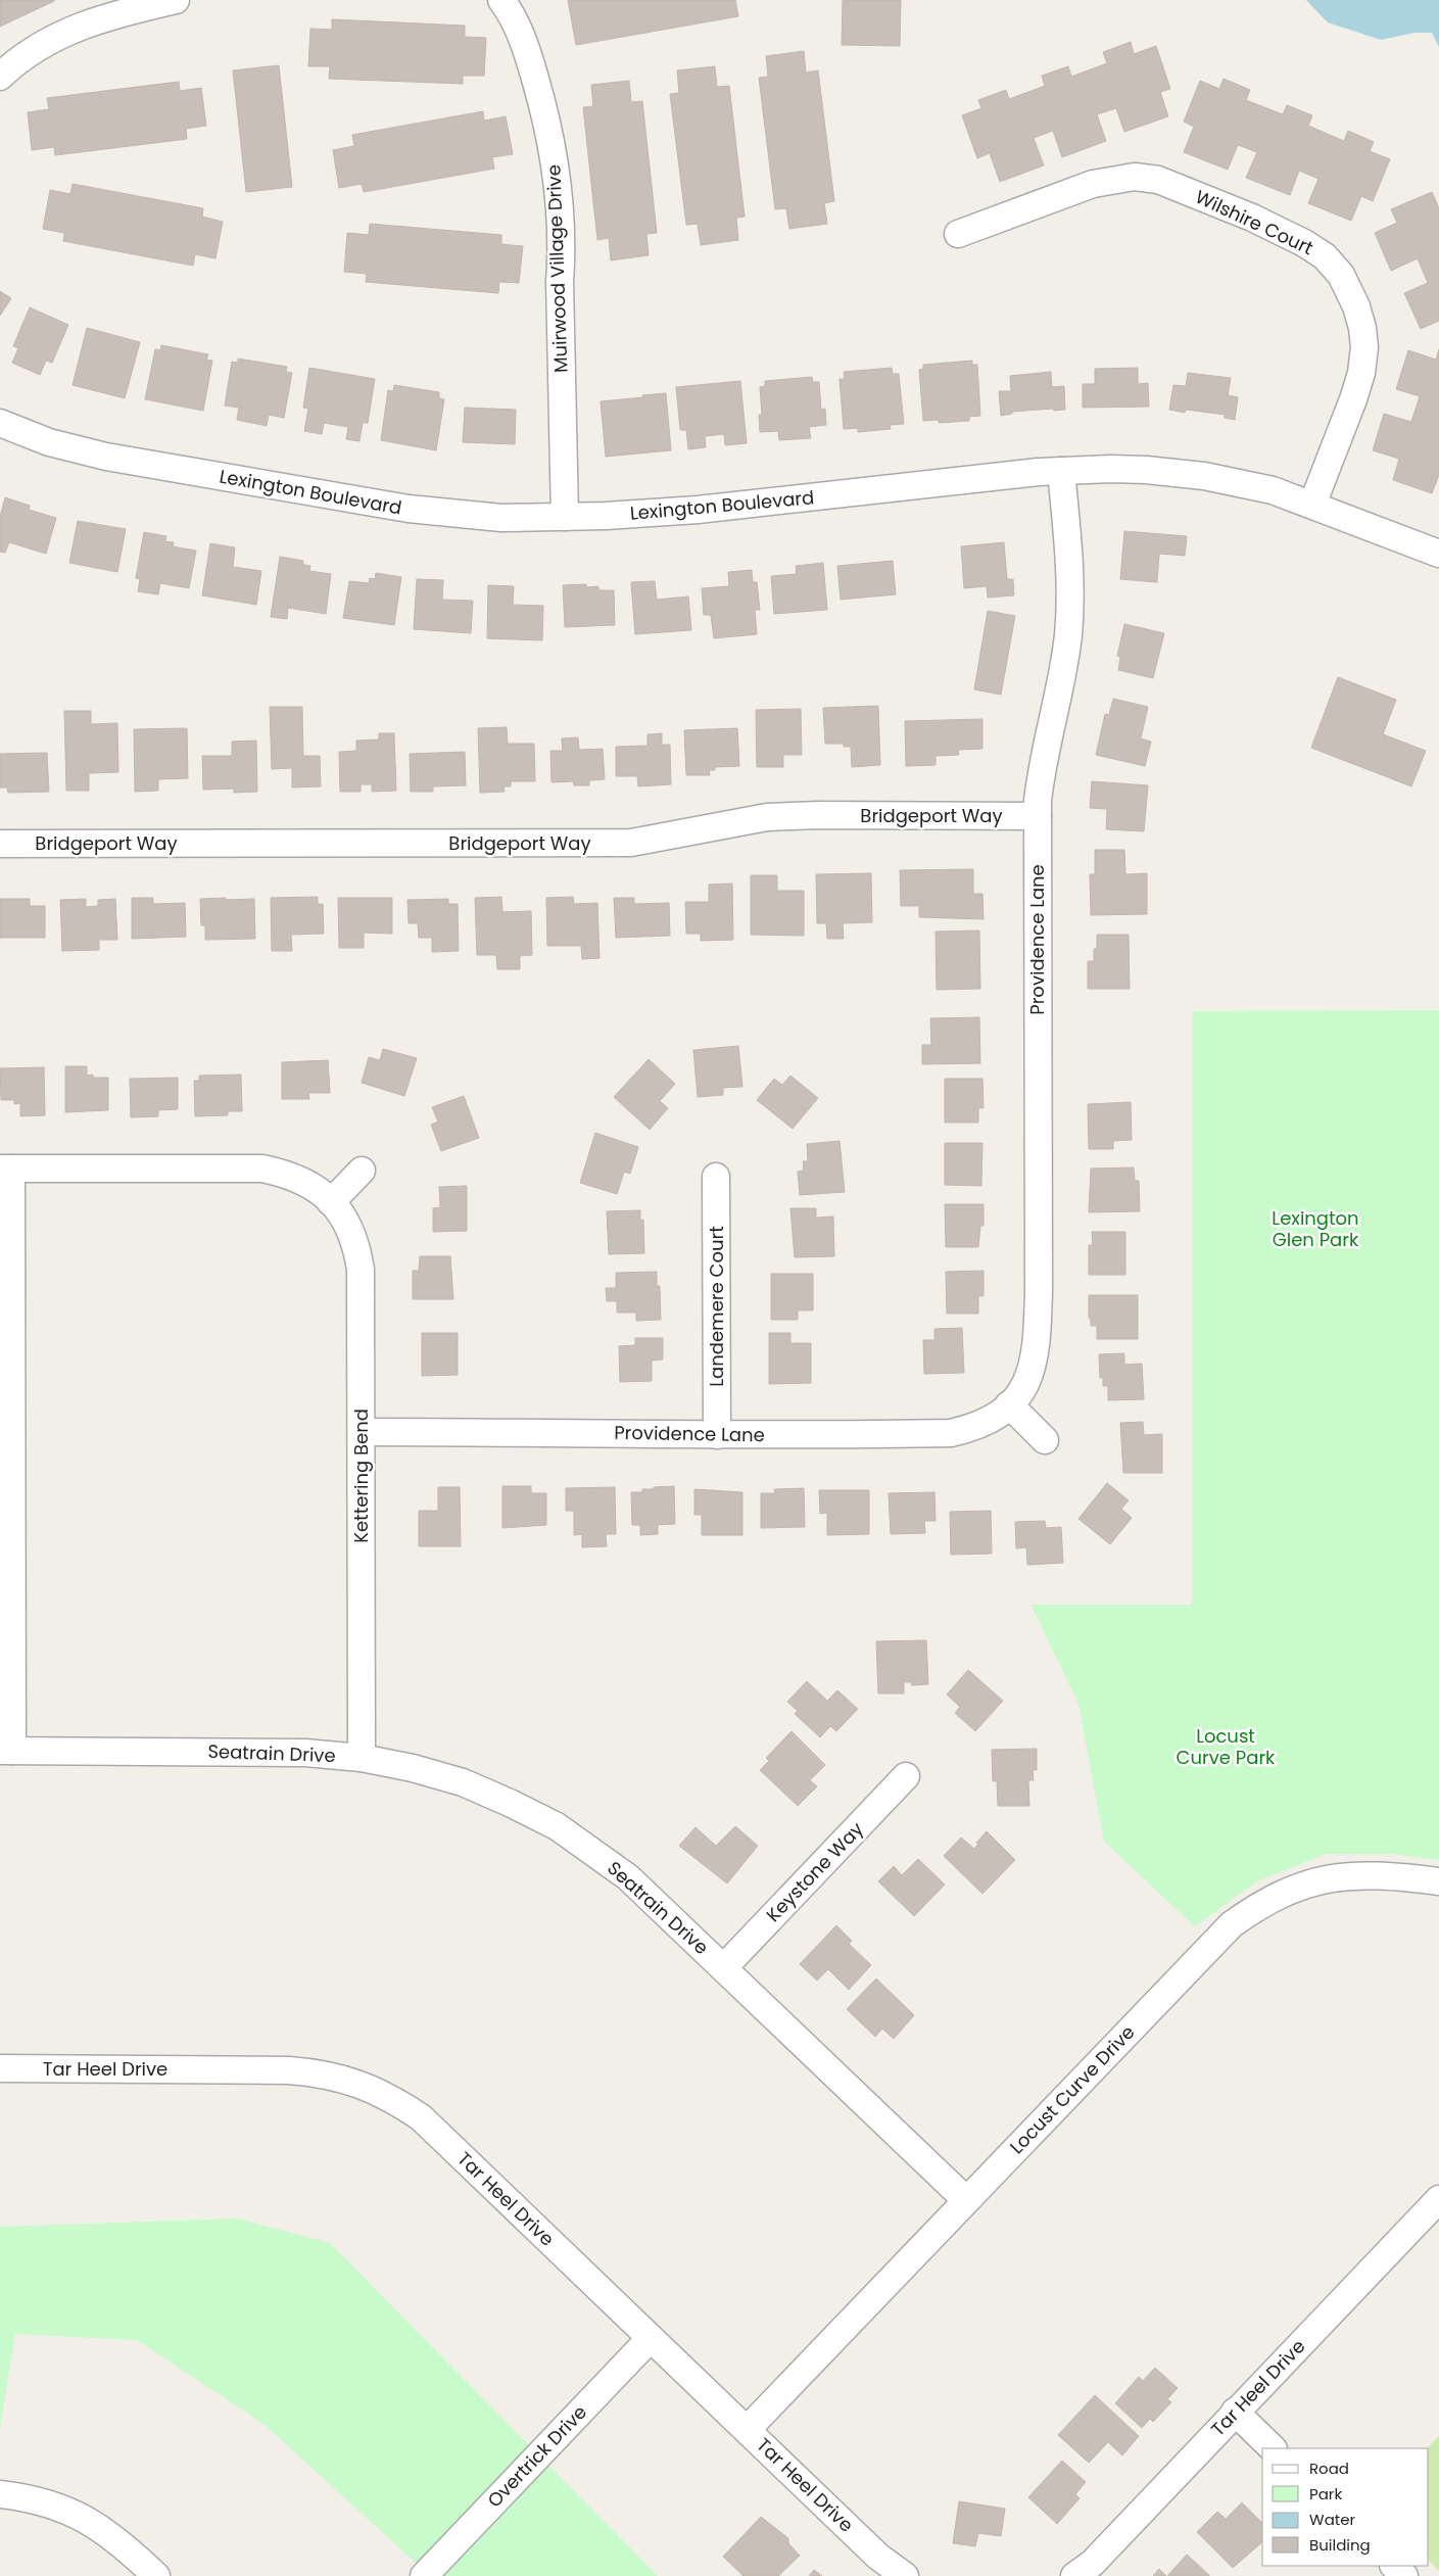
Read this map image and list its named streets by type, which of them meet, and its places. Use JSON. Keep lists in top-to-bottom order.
{
  "streets": {
    "street": [
      "Wilshire Court",
      "Muirwood Village Drive",
      "Lexington Boulevard",
      "Bridgeport Way",
      "Providence Lane",
      "Landemere Court",
      "Kettering Bend",
      "Seatrain Drive",
      "Keystone Way",
      "Tar Heel Drive",
      "Locust Curve Drive",
      "Overtrick Drive"
    ]
  },
  "crossings": [
    ["Wilshire Court", "Lexington Boulevard"],
    ["Muirwood Village Drive", "Lexington Boulevard"],
    ["Lexington Boulevard", "Providence Lane"],
    ["Bridgeport Way", "Providence Lane"],
    ["Providence Lane", "Landemere Court"],
    ["Providence Lane", "Kettering Bend"],
    ["Kettering Bend", "Seatrain Drive"],
    ["Seatrain Drive", "Keystone Way"],
    ["Seatrain Drive", "Locust Curve Drive"],
    ["Tar Heel Drive", "Locust Curve Drive"],
    ["Tar Heel Drive", "Overtrick Drive"]
  ],
  "parks": ["Lexington Glen Park", "Locust Curve Park"],
  "legend": [
    "Road",
    "Park",
    "Water",
    "Building"
  ]
}
